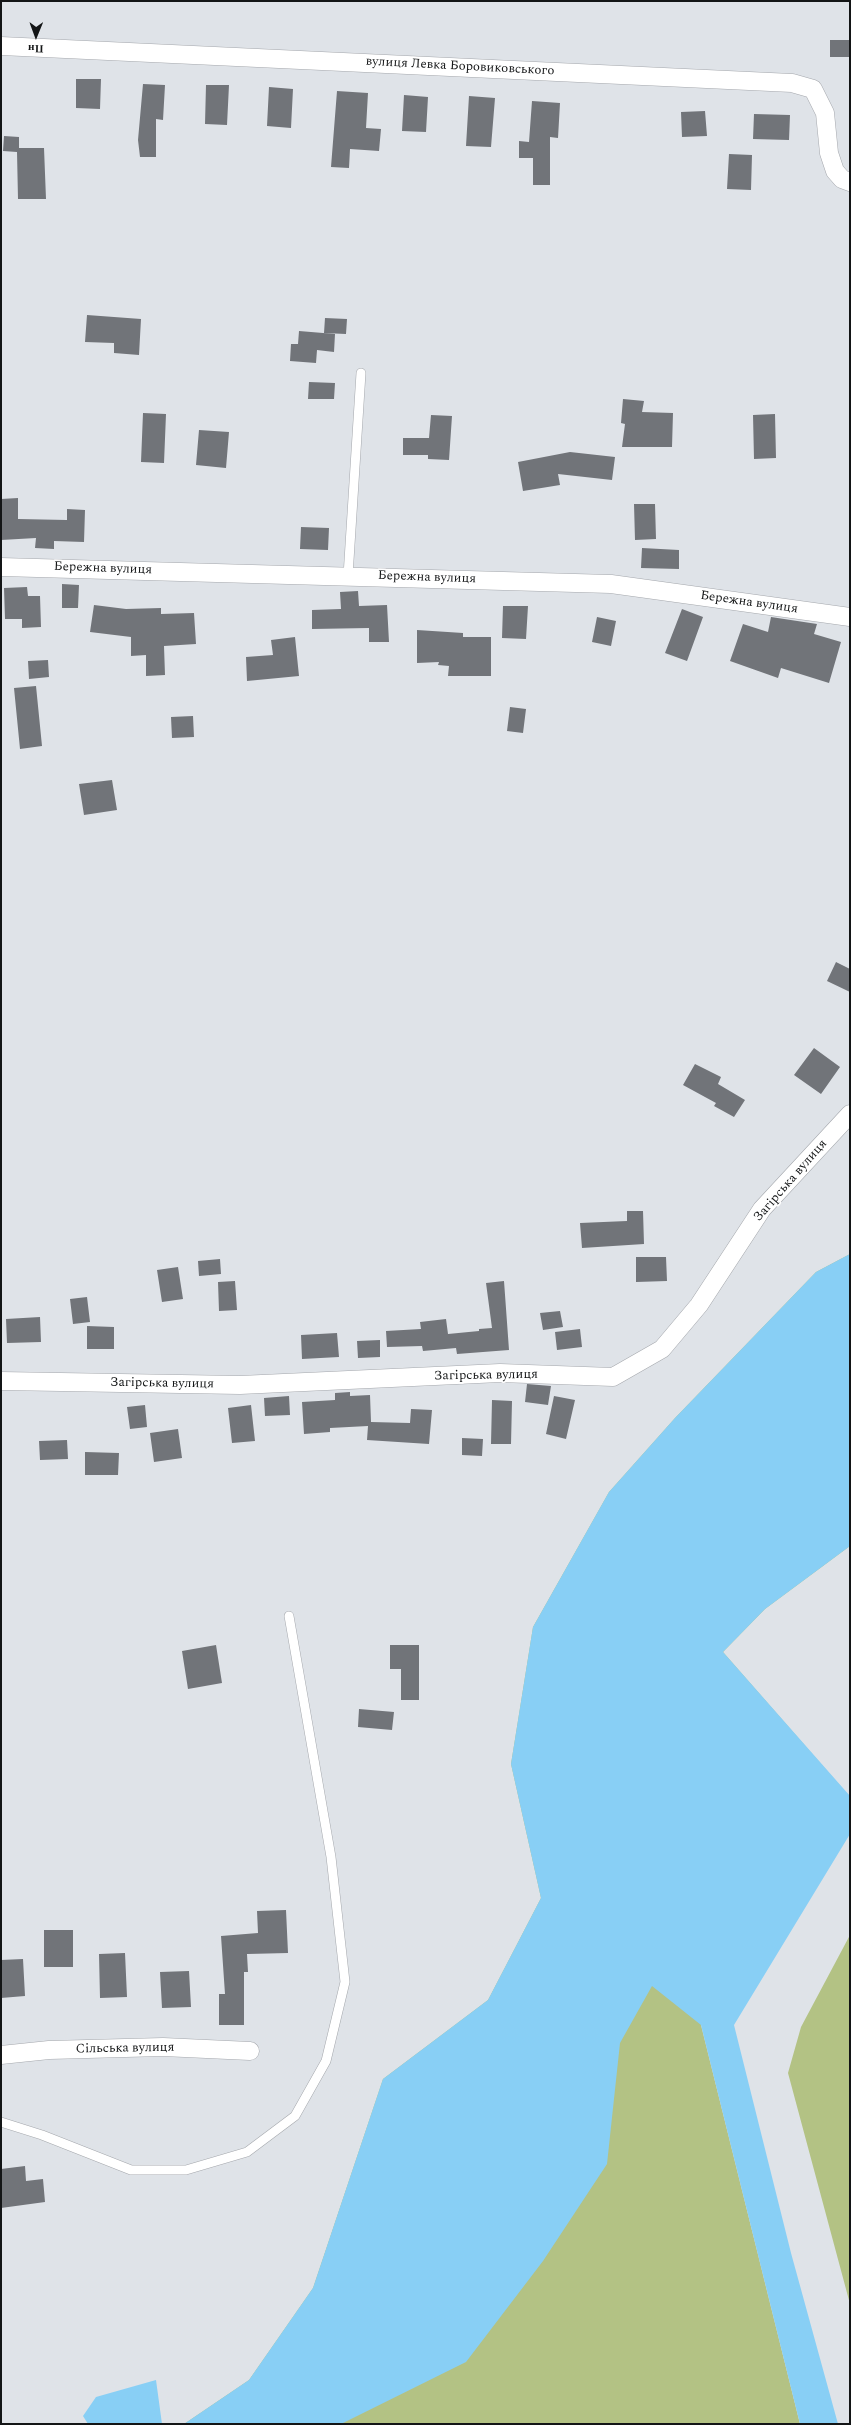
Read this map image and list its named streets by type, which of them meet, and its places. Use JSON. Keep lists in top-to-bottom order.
{
  "streets": {
    "street": [
      "вулиця Левка Боровиковського",
      "Бережна вулиця",
      "Загірська вулиця",
      "Сільська вулиця"
    ]
  },
  "north": "bottom"
}
